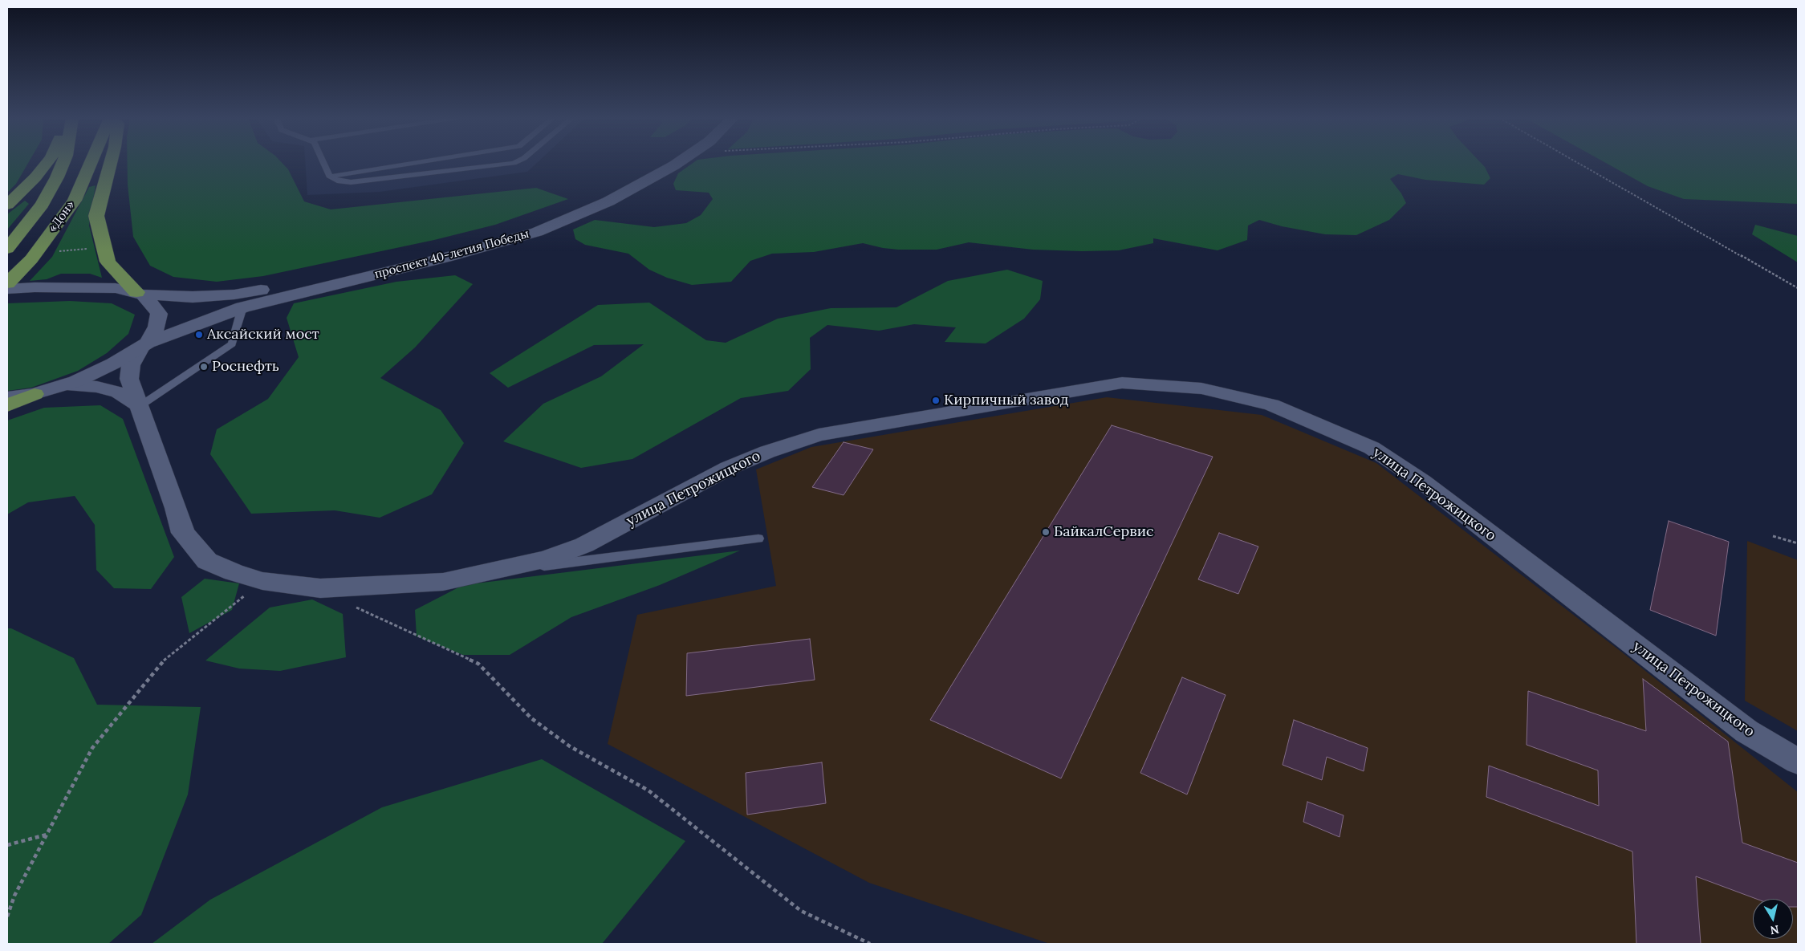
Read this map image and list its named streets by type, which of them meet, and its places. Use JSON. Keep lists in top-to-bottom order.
{
  "streets": {
    "main road": ["«Дон»", "проспект 40-летия Победы", "улица Петрожицкого"]
  },
  "crossings": [
    ["проспект 40-летия Победы", "улица Петрожицкого"]
  ],
  "places": [
    "Аксайский мост",
    "Роснефть",
    "Кирпичный завод",
    "БайкалСервис"
  ],
  "north": "bottom"
}
